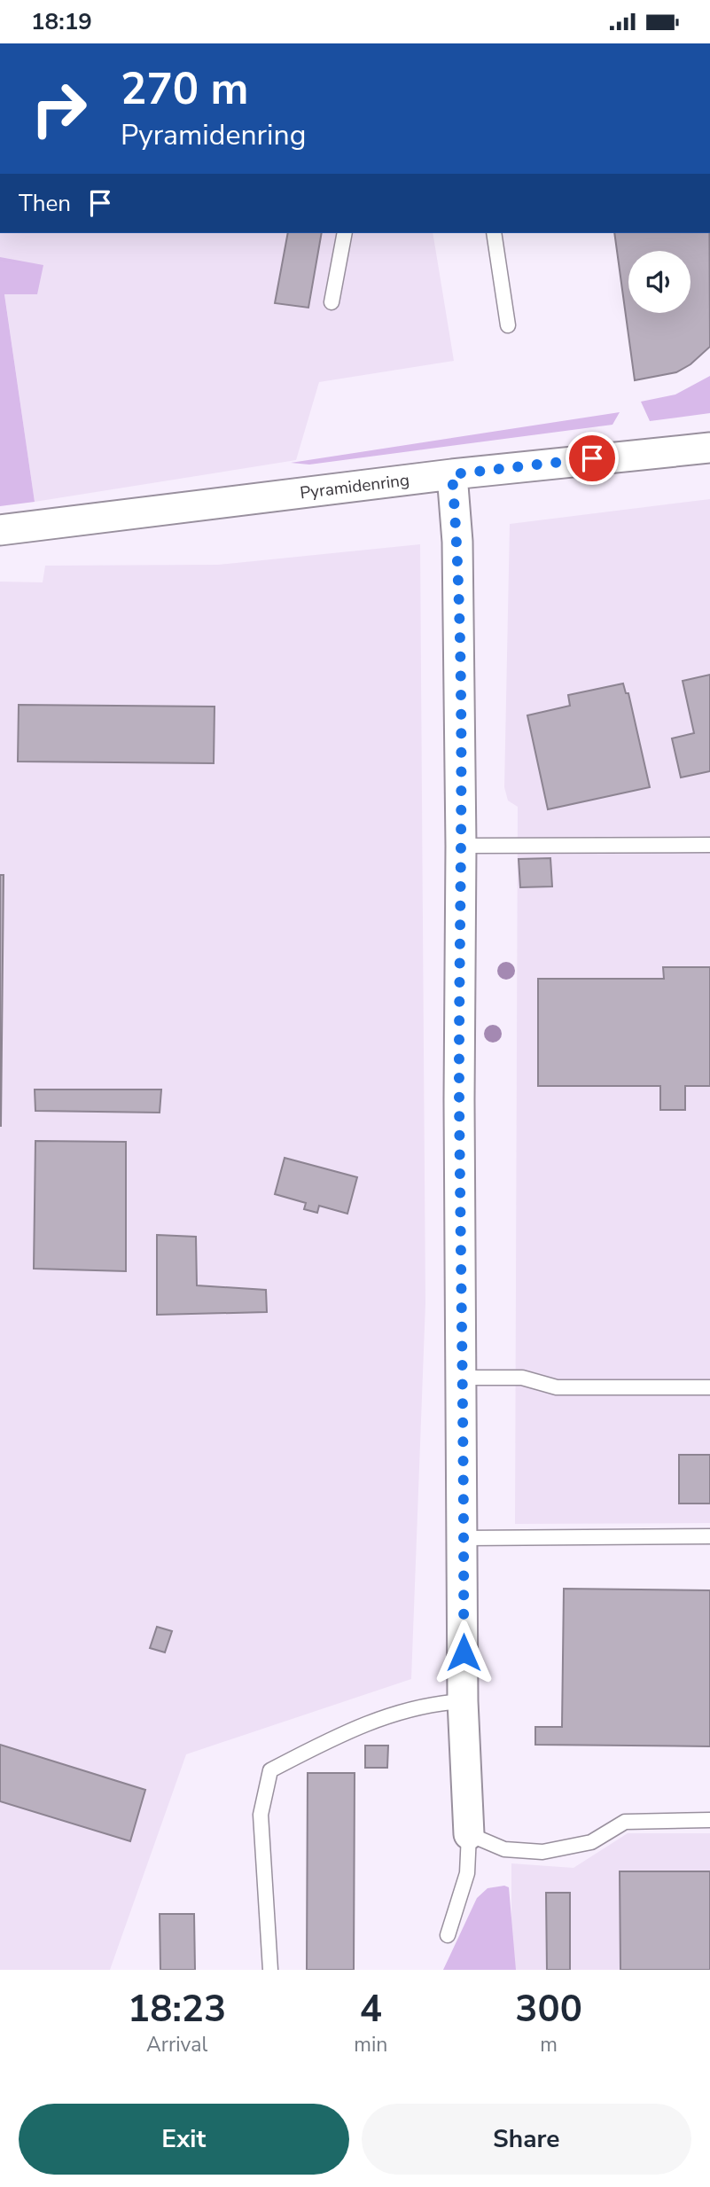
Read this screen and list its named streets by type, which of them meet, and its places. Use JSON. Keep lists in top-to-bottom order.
{
  "streets": {
    "street": ["Pyramidenring"]
  },
  "page": {
    "status": "18:19",
    "turn": ["270 m", "Pyramidenring"],
    "then": "Then",
    "eta": [
      "18:23",
      "Arrival",
      "4",
      "min",
      "300",
      "m"
    ],
    "buttons": ["Exit", "Share"]
  }
}
